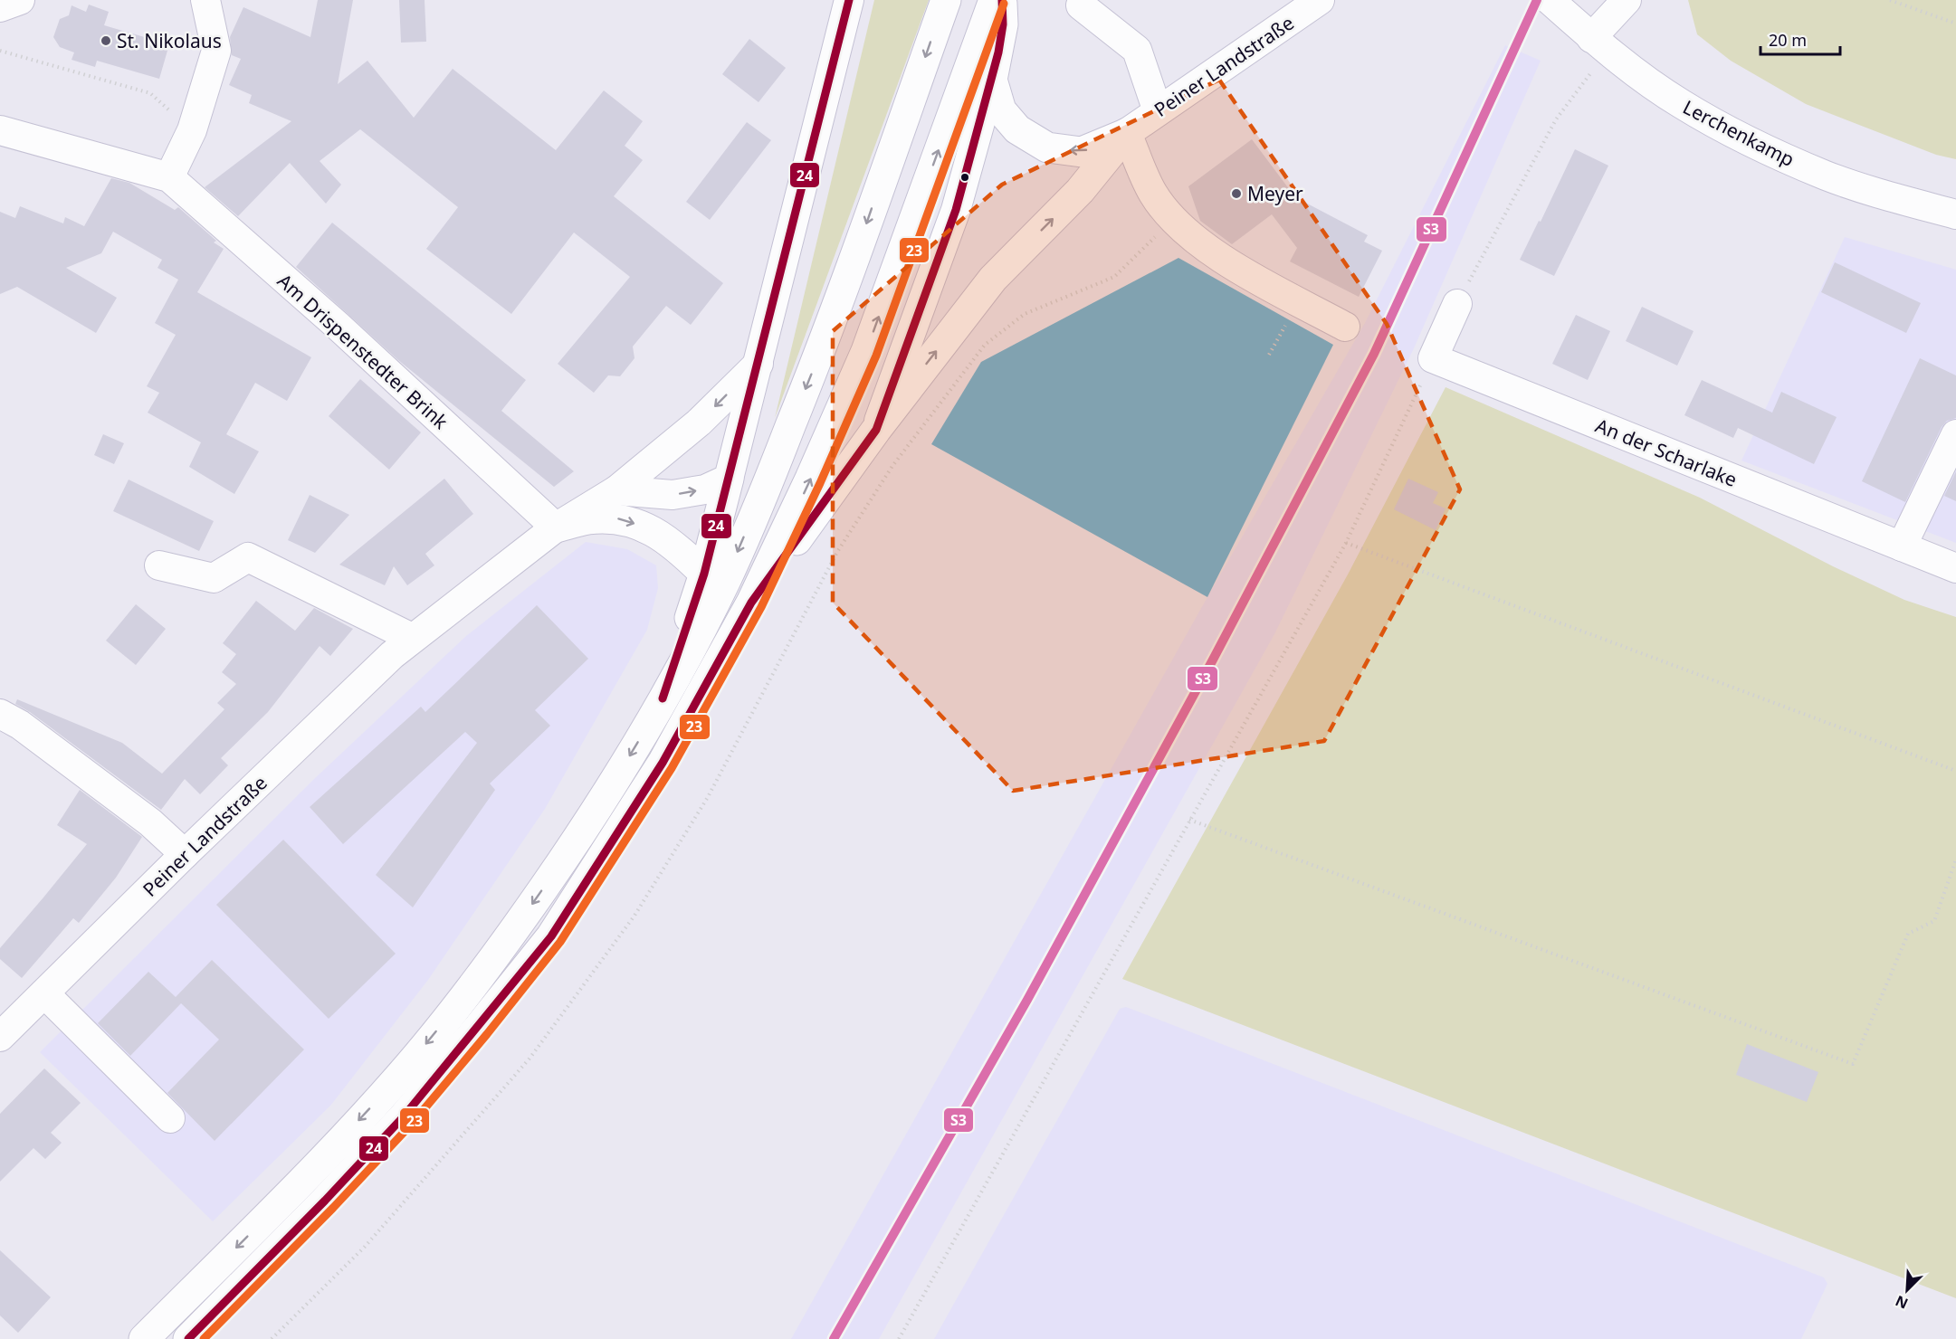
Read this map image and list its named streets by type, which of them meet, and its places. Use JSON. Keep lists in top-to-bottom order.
{
  "streets": {
    "street": [
      "Peiner Landstraße",
      "Lerchenkamp",
      "Am Drispenstedter Brink",
      "An der Scharlake"
    ]
  },
  "crossings": [
    ["Peiner Landstraße", "Am Drispenstedter Brink"]
  ],
  "places": ["St. Nikolaus", "Meyer"],
  "lines": ["transit line S3", "transit line 24", "transit line 23"],
  "scale_bar": "20 m",
  "north": "bottom left"
}
